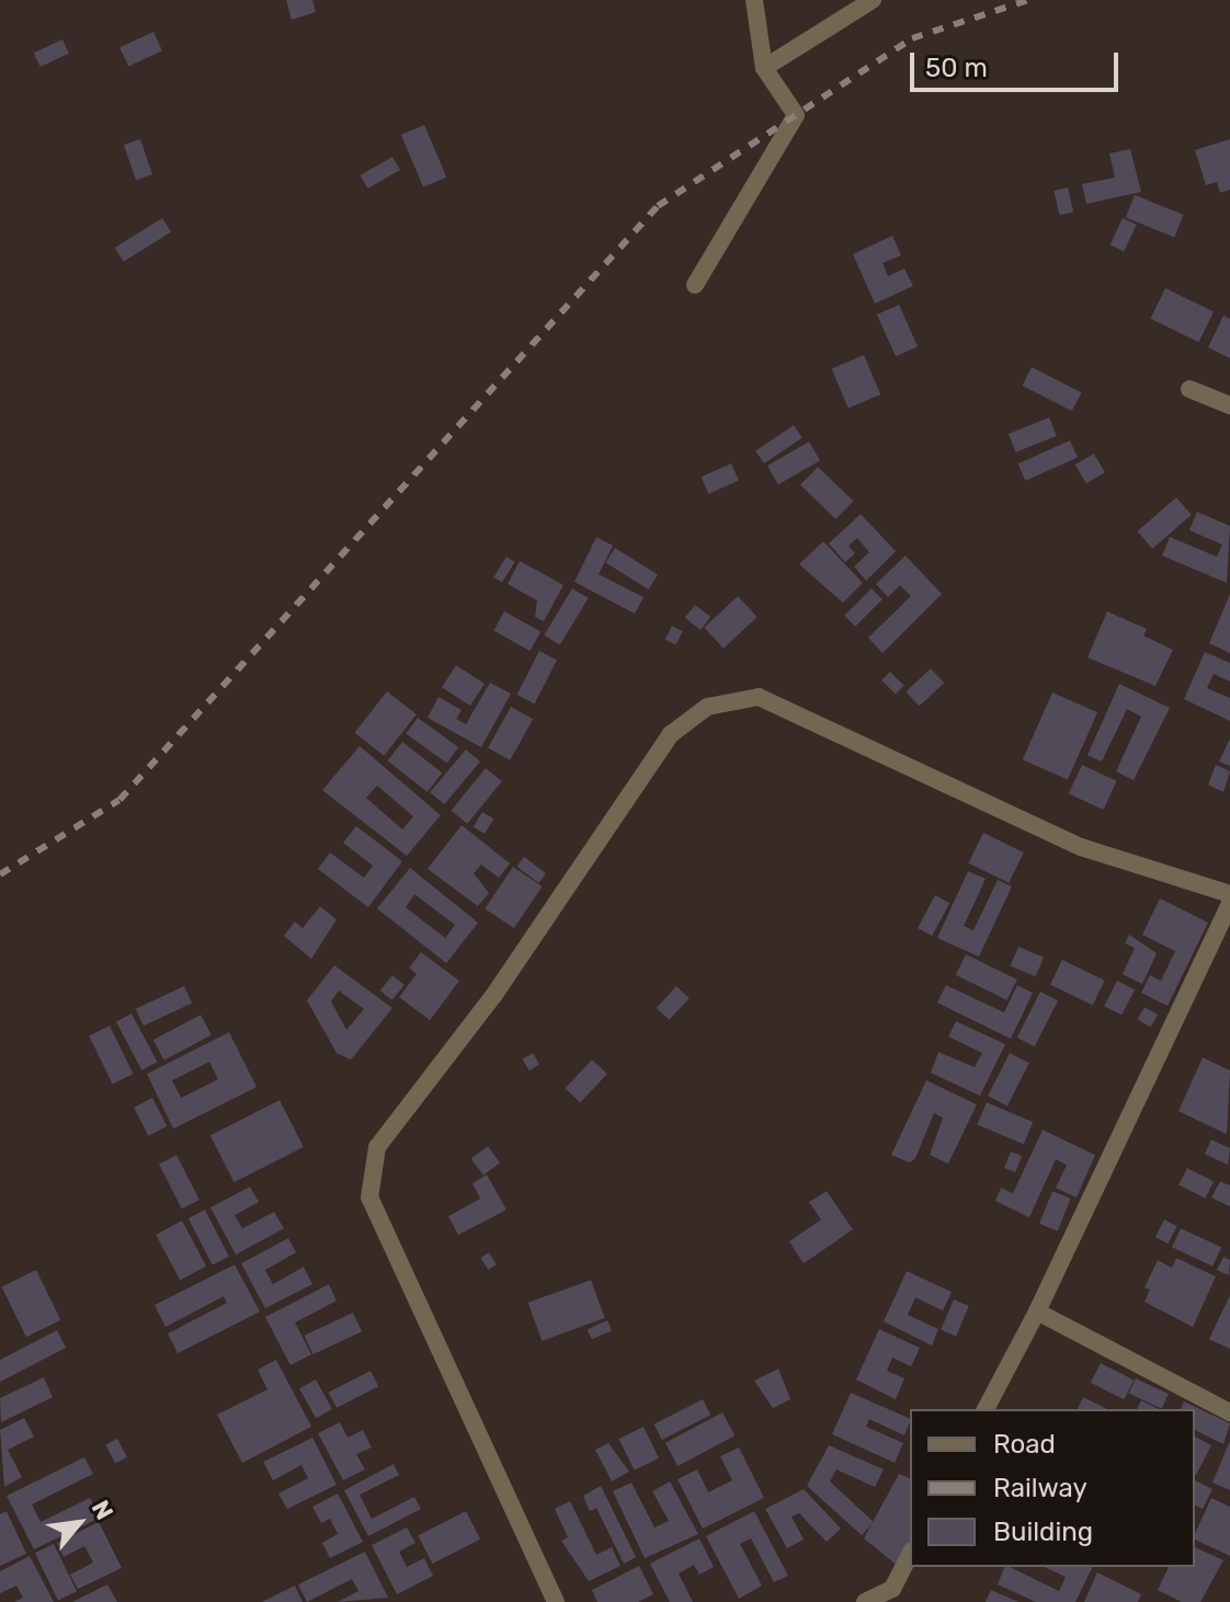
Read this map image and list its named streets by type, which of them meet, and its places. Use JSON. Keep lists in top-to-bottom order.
{
  "legend": ["Road", "Railway", "Building"],
  "scale_bar": "50 m",
  "north": "top right"
}
